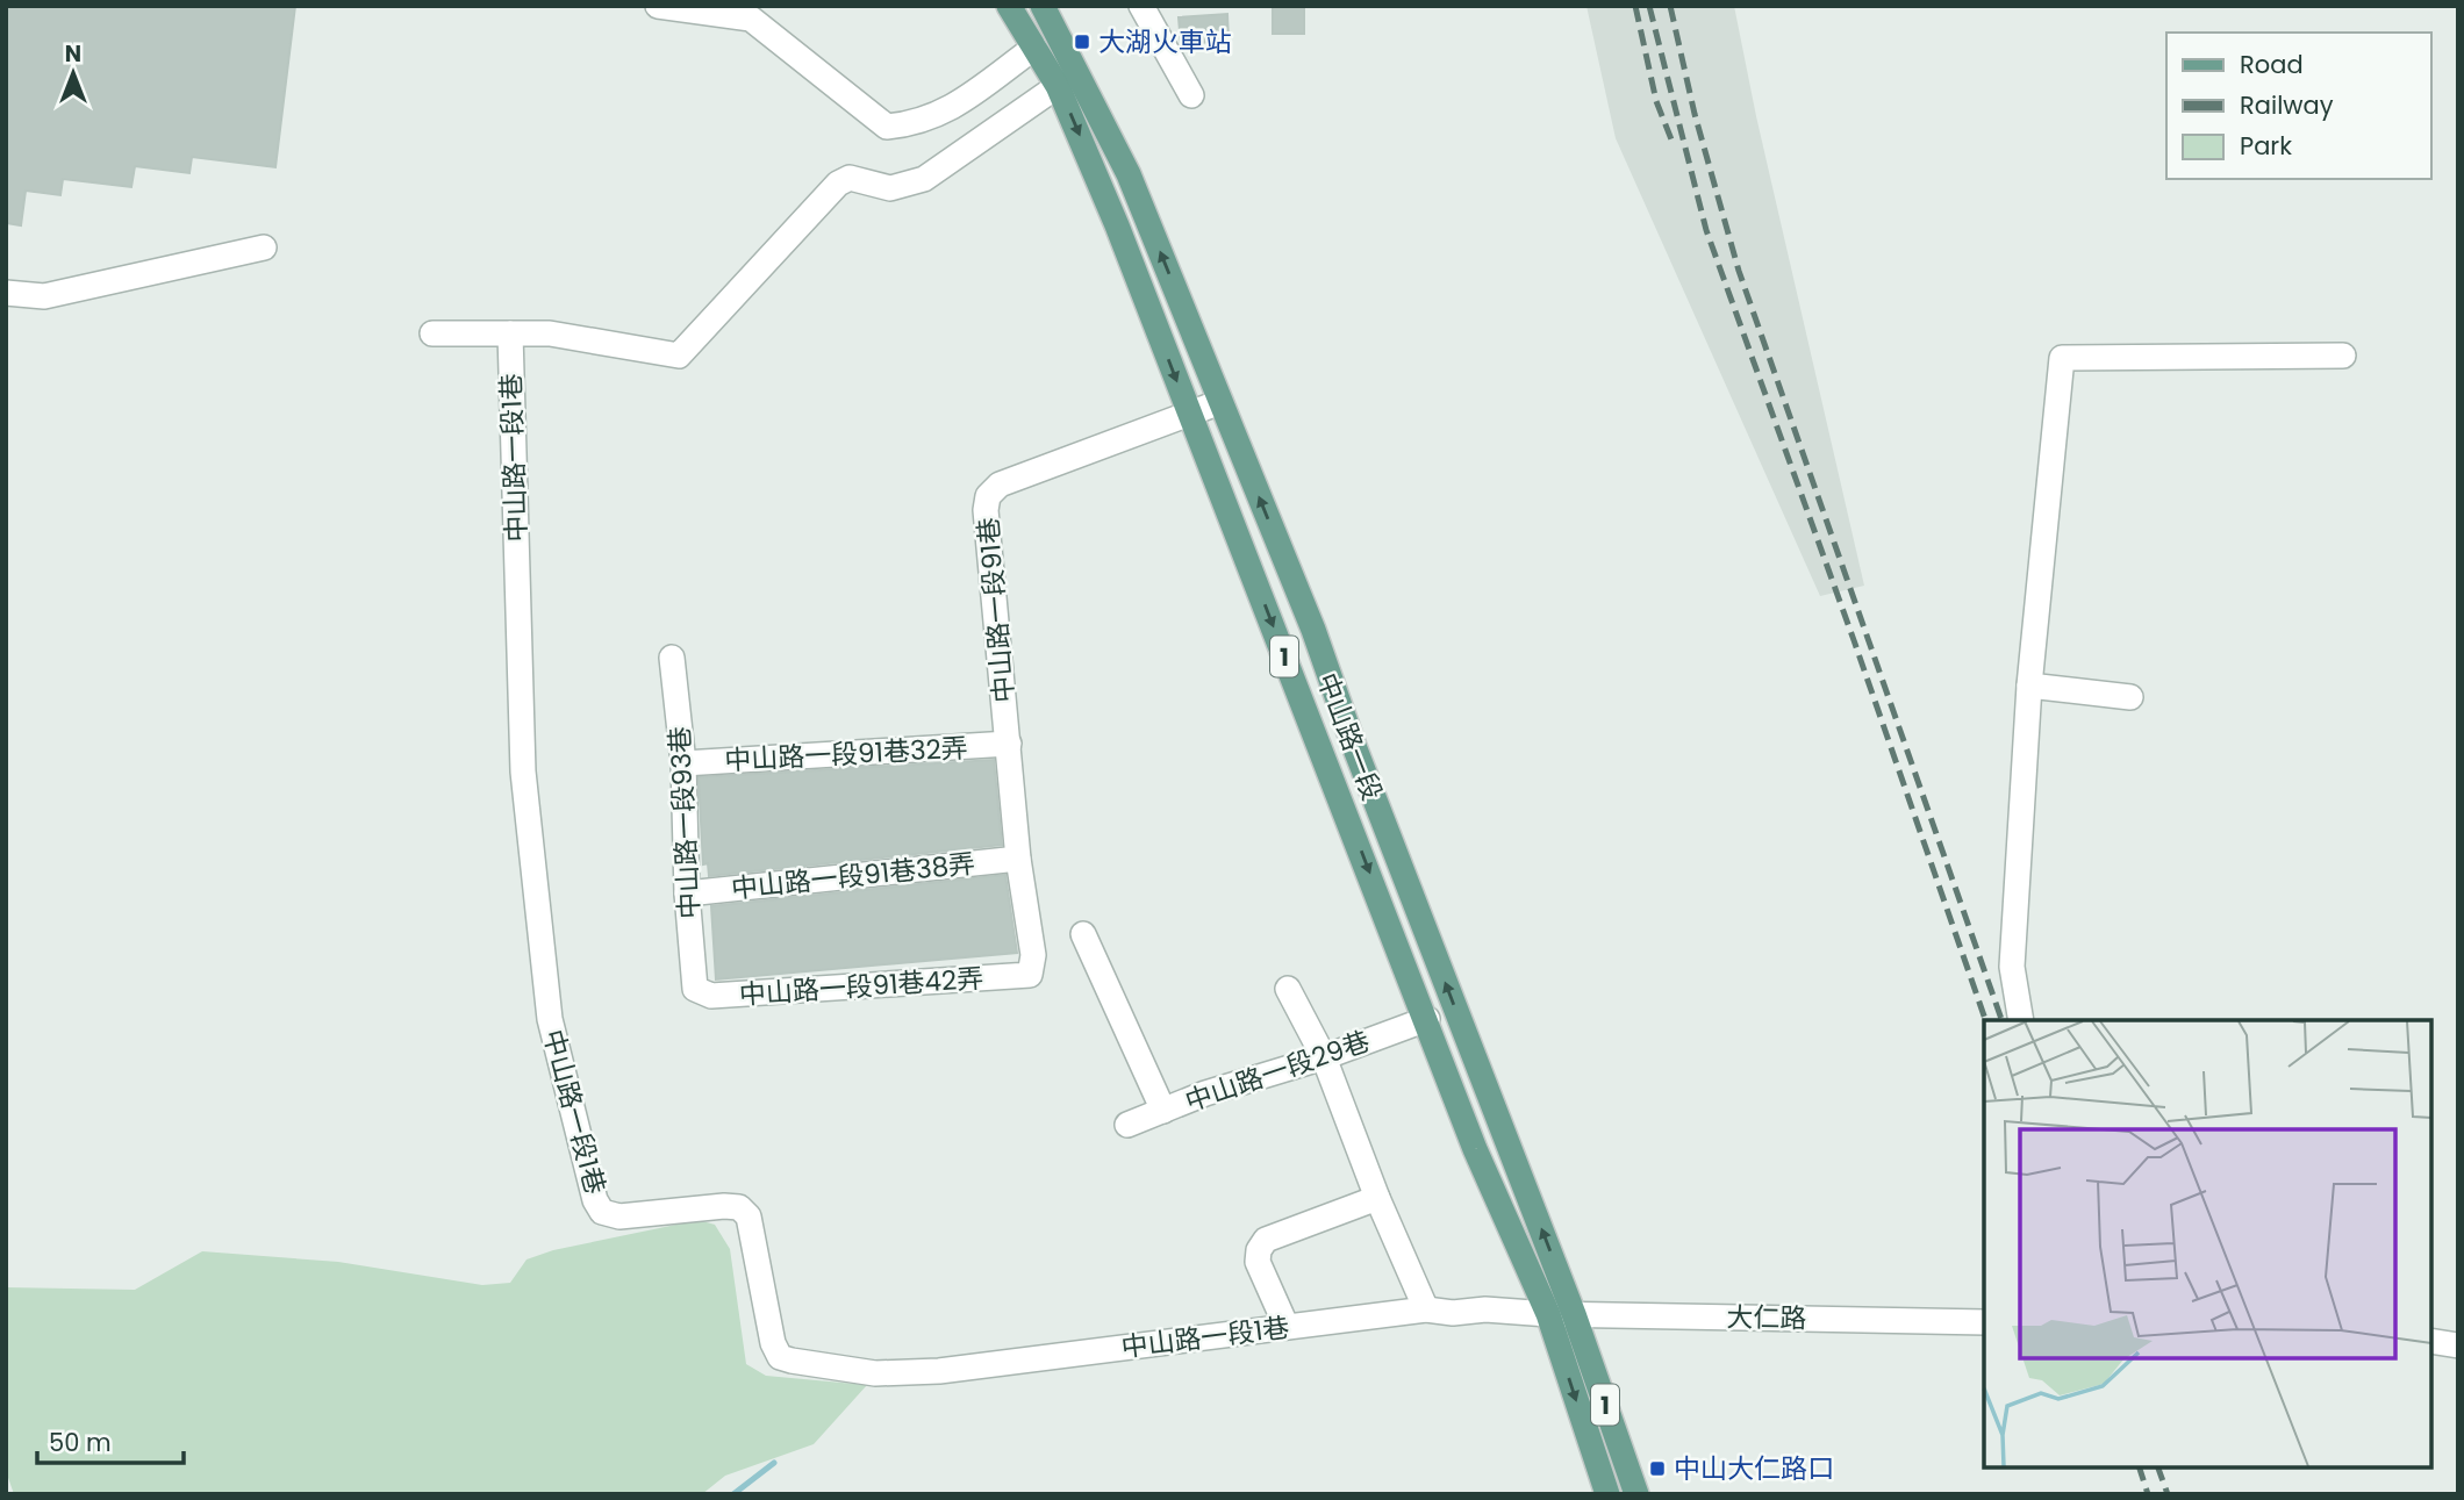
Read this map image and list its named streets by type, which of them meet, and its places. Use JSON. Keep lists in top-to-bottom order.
{
  "streets": {
    "main road": ["1", "中山路一段"],
    "street": [
      "中山路一段1巷",
      "中山路一段91巷",
      "中山路一段91巷32弄",
      "中山路一段93巷",
      "中山路一段91巷38弄",
      "中山路一段91巷42弄",
      "中山路一段29巷",
      "大仁路"
    ]
  },
  "crossings": [
    ["中山路一段1巷", "1"],
    ["中山路一段1巷", "中山路一段"],
    ["中山路一段1巷", "大仁路"],
    ["中山路一段91巷", "中山路一段"],
    ["中山路一段91巷", "中山路一段91巷32弄"],
    ["中山路一段91巷", "中山路一段91巷38弄"],
    ["中山路一段91巷", "中山路一段91巷42弄"],
    ["1", "中山路一段"],
    ["1", "大仁路"],
    ["中山路一段", "中山路一段29巷"],
    ["中山路一段", "大仁路"],
    ["中山路一段91巷32弄", "中山路一段93巷"],
    ["中山路一段93巷", "中山路一段91巷38弄"],
    ["中山路一段93巷", "中山路一段91巷42弄"]
  ],
  "places": {
    "transit": ["大湖火車站", "中山大仁路口"]
  },
  "legend": ["Road", "Railway", "Park"],
  "scale_bar": "50 m",
  "north": "top"
}
